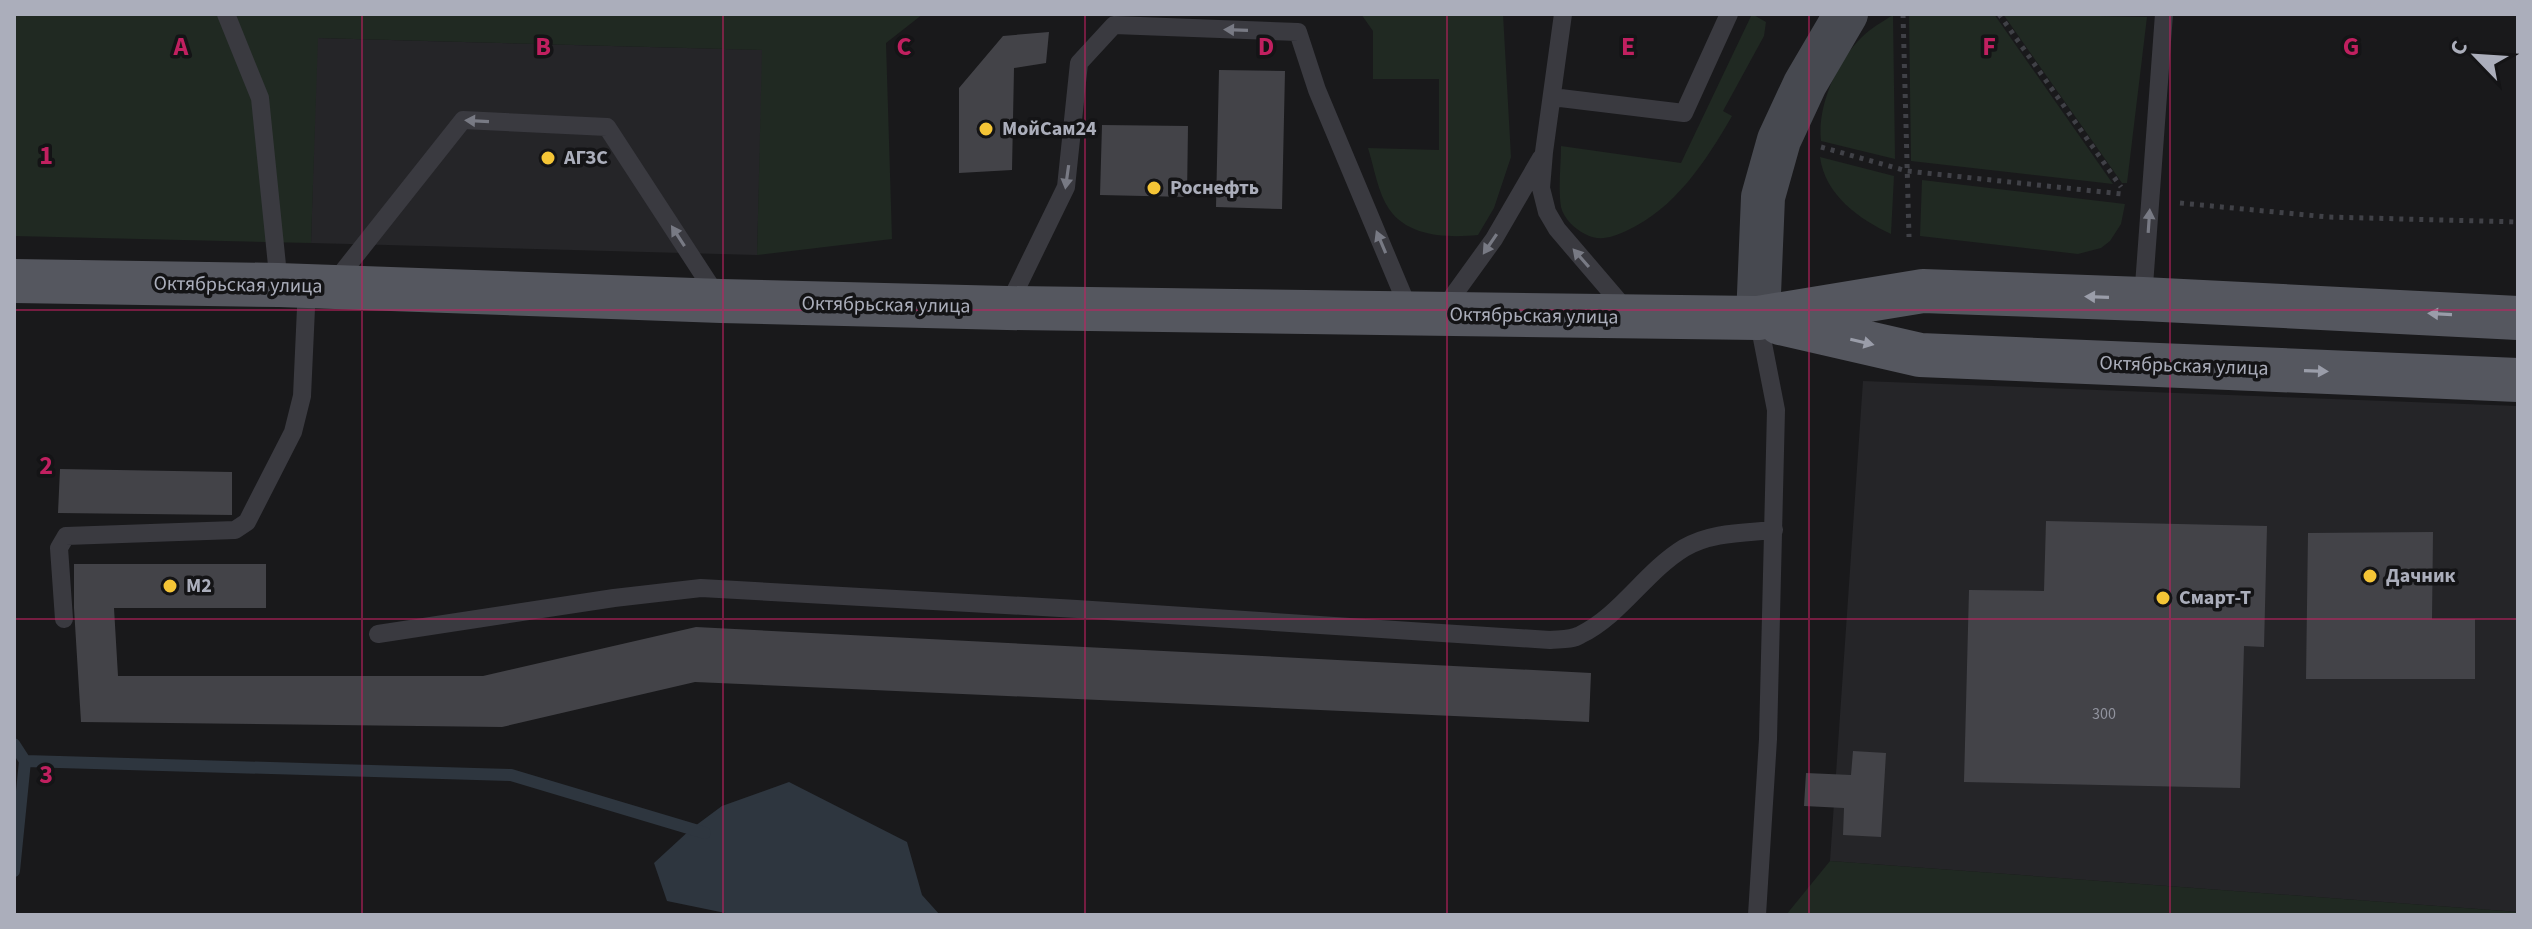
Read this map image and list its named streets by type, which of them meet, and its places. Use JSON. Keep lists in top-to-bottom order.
{
  "streets": {
    "main road": ["Октябрьская улица"]
  },
  "places": [
    "МойСам24",
    "АГЗС",
    "Роснефть",
    "Дачник",
    "М2",
    "Смарт-Т"
  ],
  "house_numbers": ["300"],
  "north": "top left",
  "grid": {
    "columns": [
      "A",
      "B",
      "C",
      "D",
      "E",
      "F",
      "G"
    ],
    "rows": ["1", "2", "3"]
  }
}
